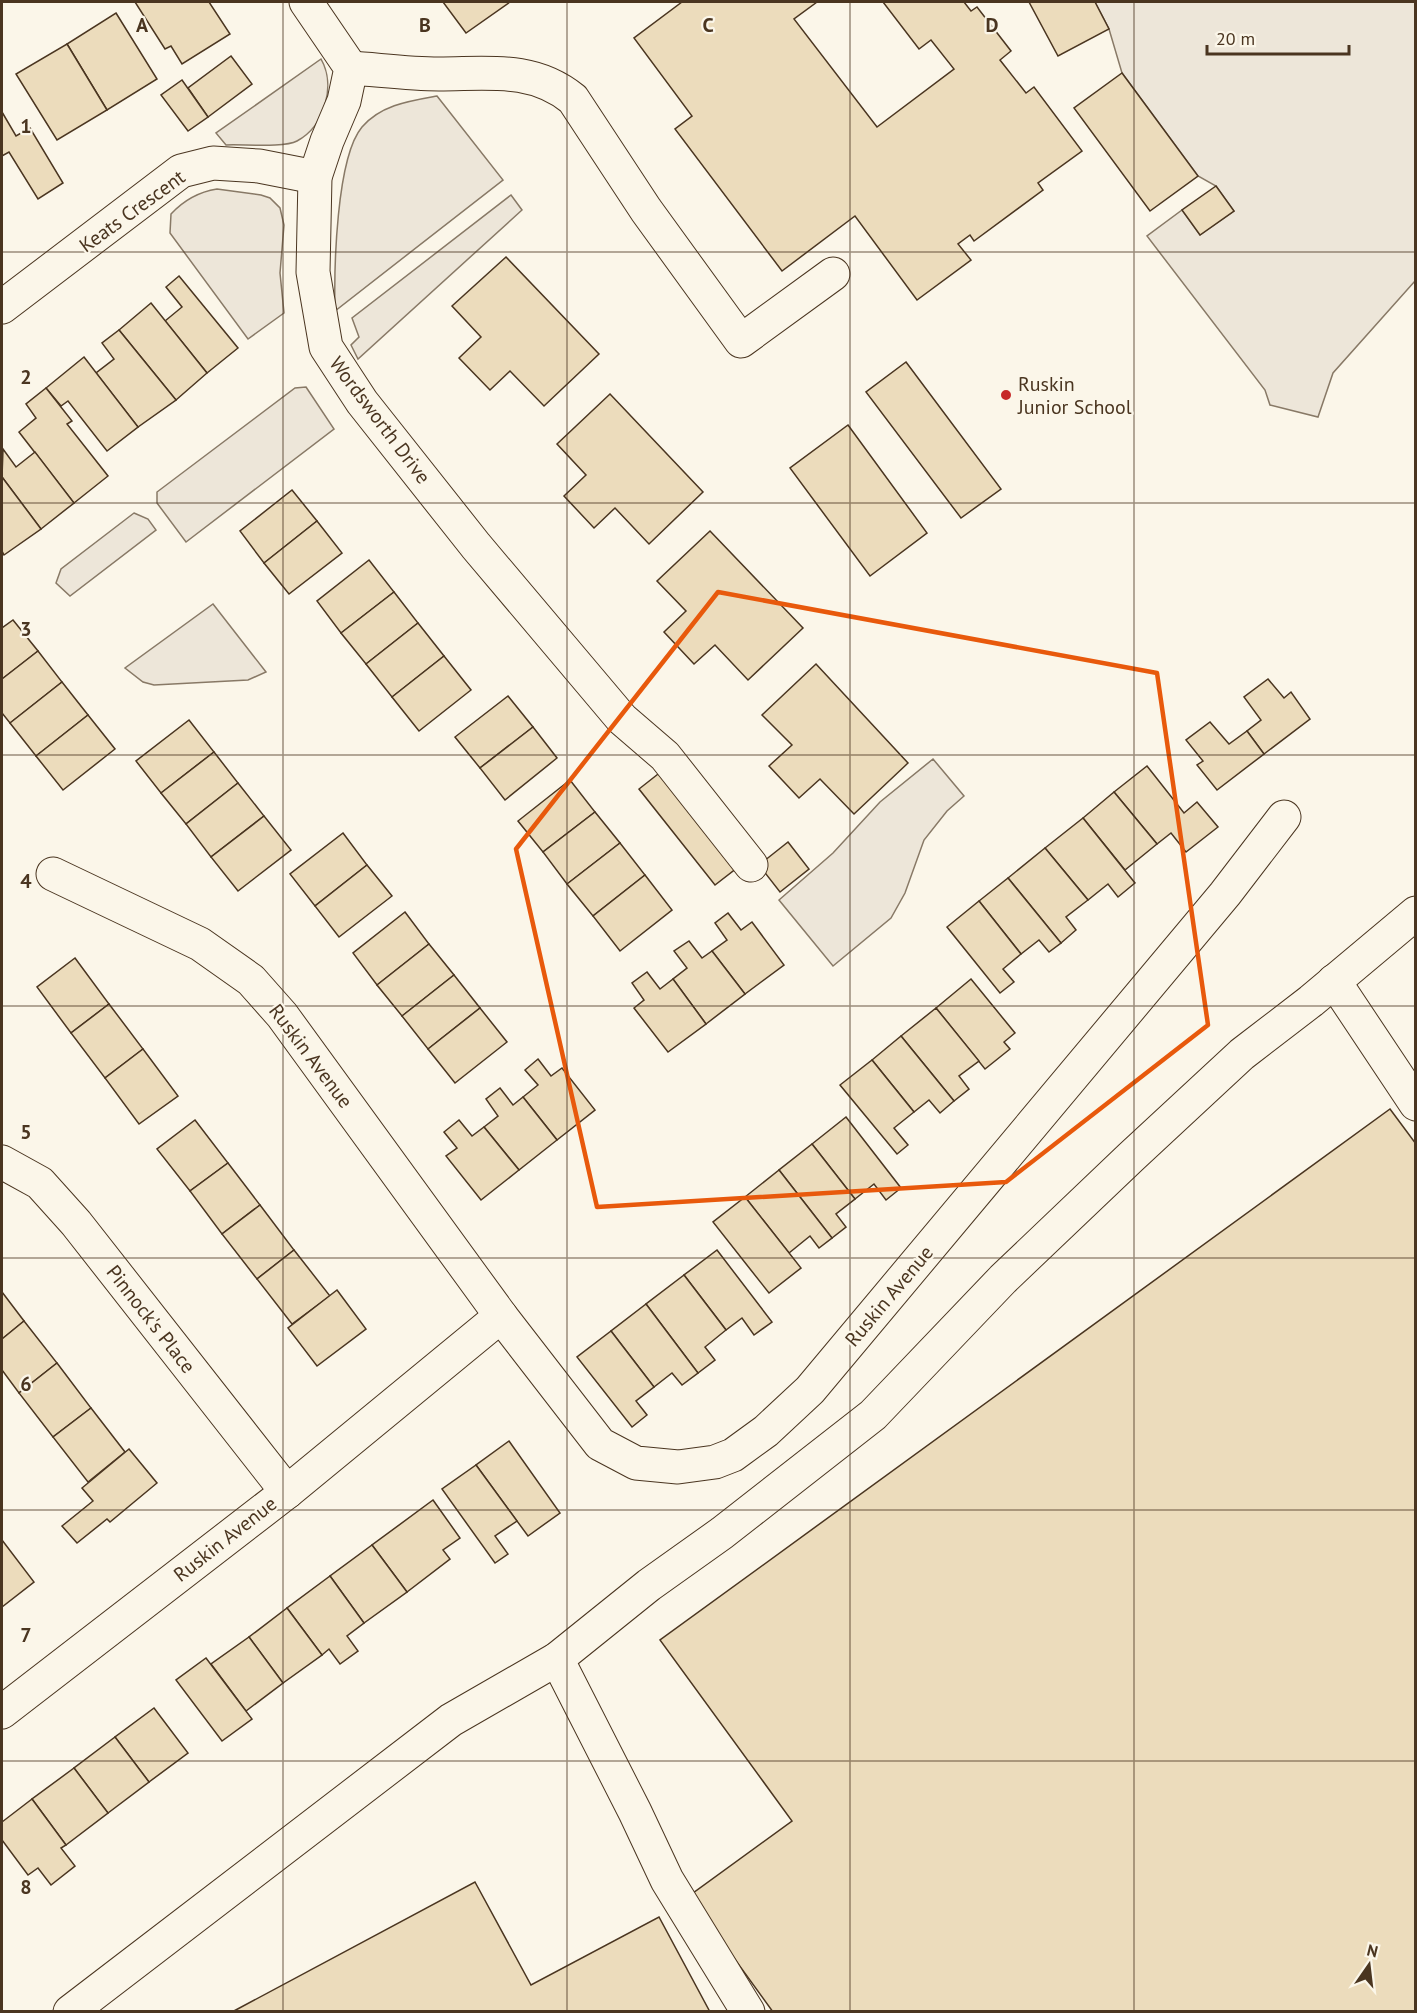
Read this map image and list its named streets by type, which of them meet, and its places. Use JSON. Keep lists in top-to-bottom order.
{
  "streets": {
    "street": [
      "Keats Crescent",
      "Wordsworth Drive",
      "Ruskin Avenue",
      "Pinnock's Place"
    ]
  },
  "crossings": [
    ["Keats Crescent", "Wordsworth Drive"],
    ["Ruskin Avenue", "Pinnock's Place"]
  ],
  "places": ["Ruskin Junior School"],
  "scale_bar": "20 m",
  "north": "top",
  "grid": {
    "columns": [
      "A",
      "B",
      "C",
      "D"
    ],
    "rows": [
      "1",
      "2",
      "3",
      "4",
      "5",
      "6",
      "7",
      "8"
    ]
  }
}
